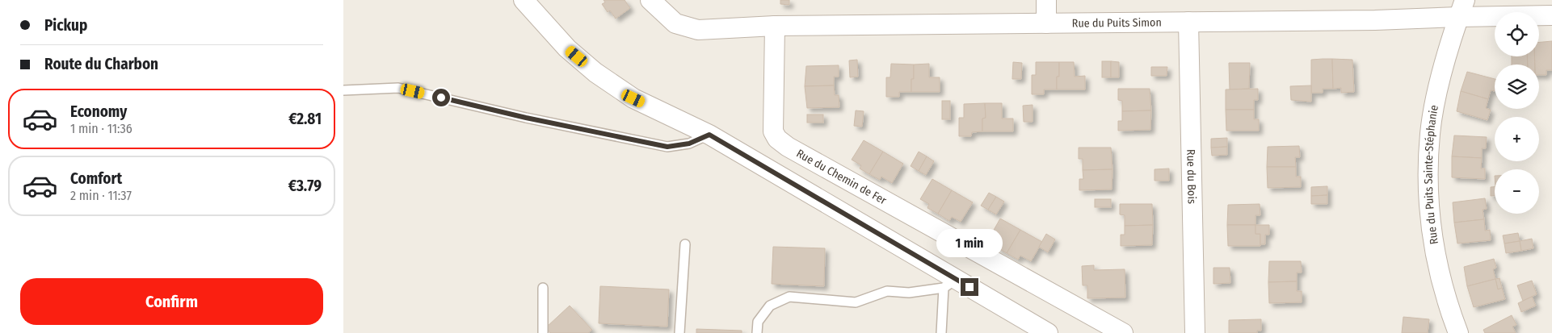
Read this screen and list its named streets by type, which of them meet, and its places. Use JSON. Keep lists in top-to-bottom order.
{
  "streets": {
    "street": [
      "Rue du Puits Simon",
      "Rue du Puits Sainte-Stéphanie",
      "Rue du Chemin de Fer",
      "Rue du Bois"
    ]
  },
  "crossings": [
    ["Rue du Puits Simon", "Rue du Puits Sainte-Stéphanie"],
    ["Rue du Puits Simon", "Rue du Chemin de Fer"],
    ["Rue du Puits Simon", "Rue du Bois"]
  ],
  "page": {
    "banner": ["Pickup", "Route du Charbon"],
    "map_buttons": ["+", "−"],
    "list": [
      {
        "name": "Economy",
        "note": "1 min · 11:36",
        "value": "€2.81"
      },
      {
        "name": "Comfort",
        "note": "2 min · 11:37",
        "value": "€3.79"
      }
    ],
    "bubble": "1 min",
    "buttons": "Confirm"
  }
}
